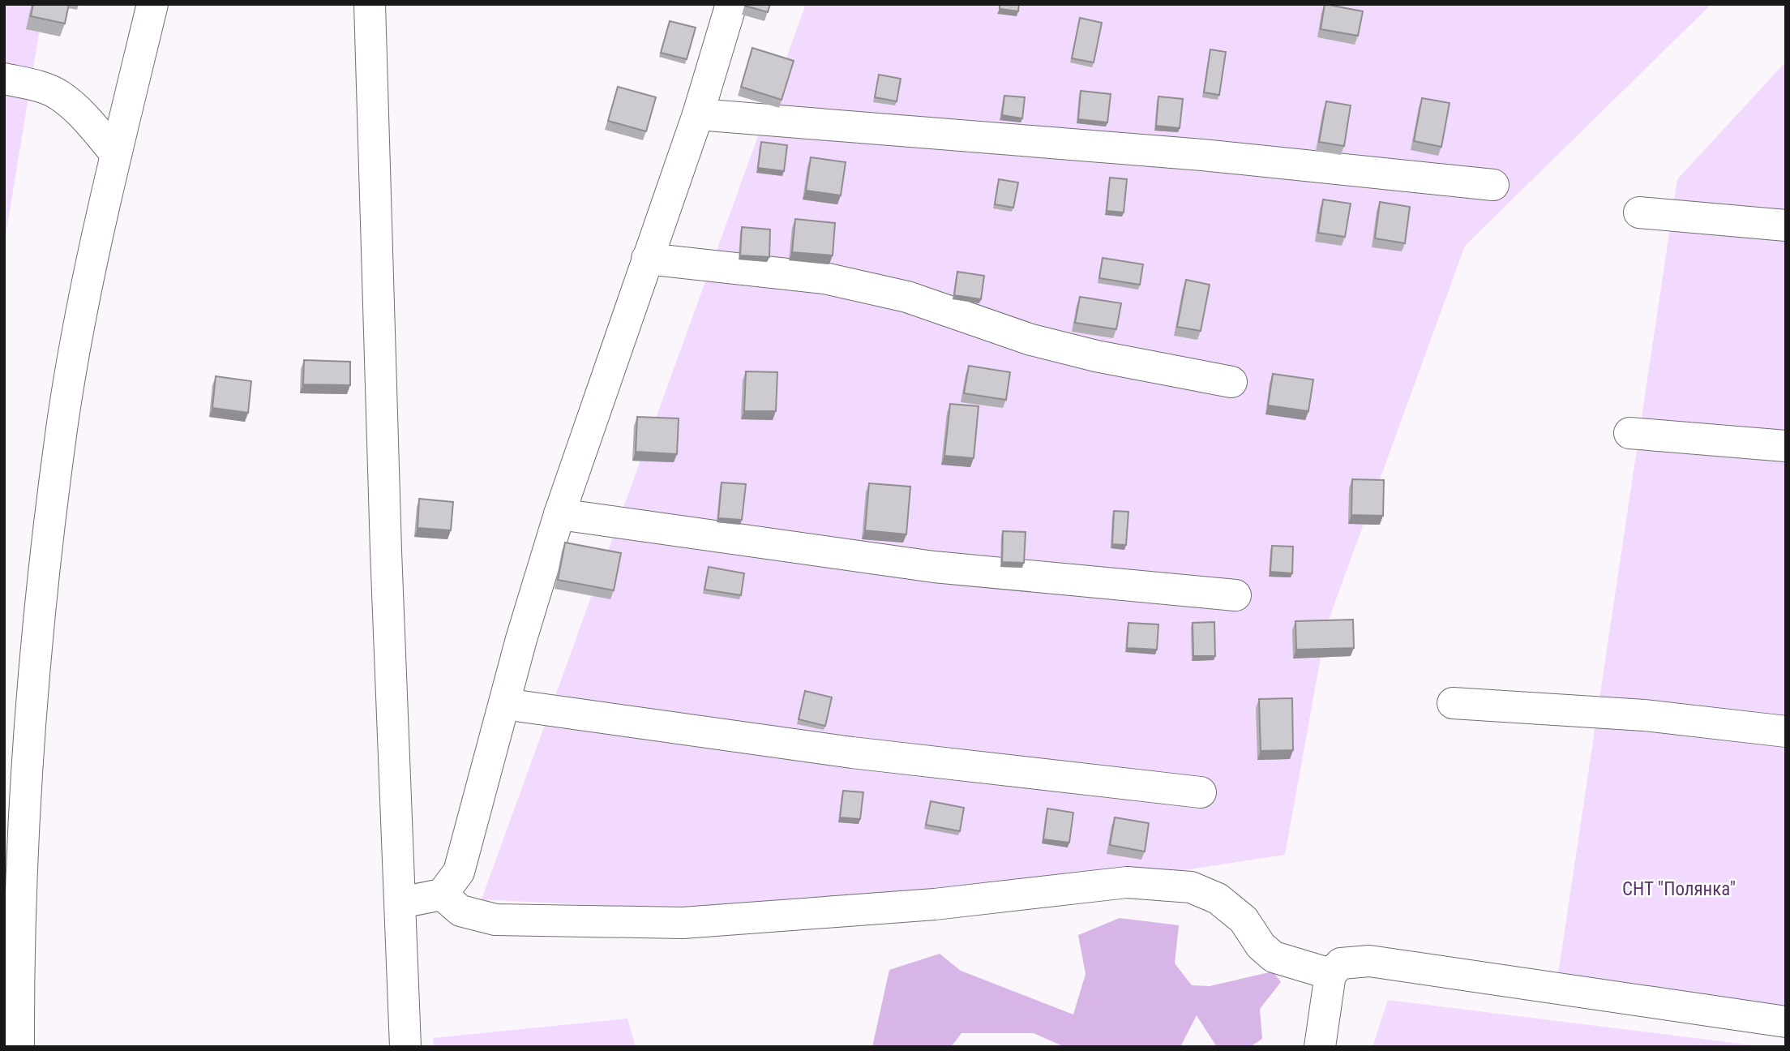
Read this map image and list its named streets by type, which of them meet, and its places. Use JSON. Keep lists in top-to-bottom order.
{
  "parks": ["СНТ \"Полянка\""]
}
